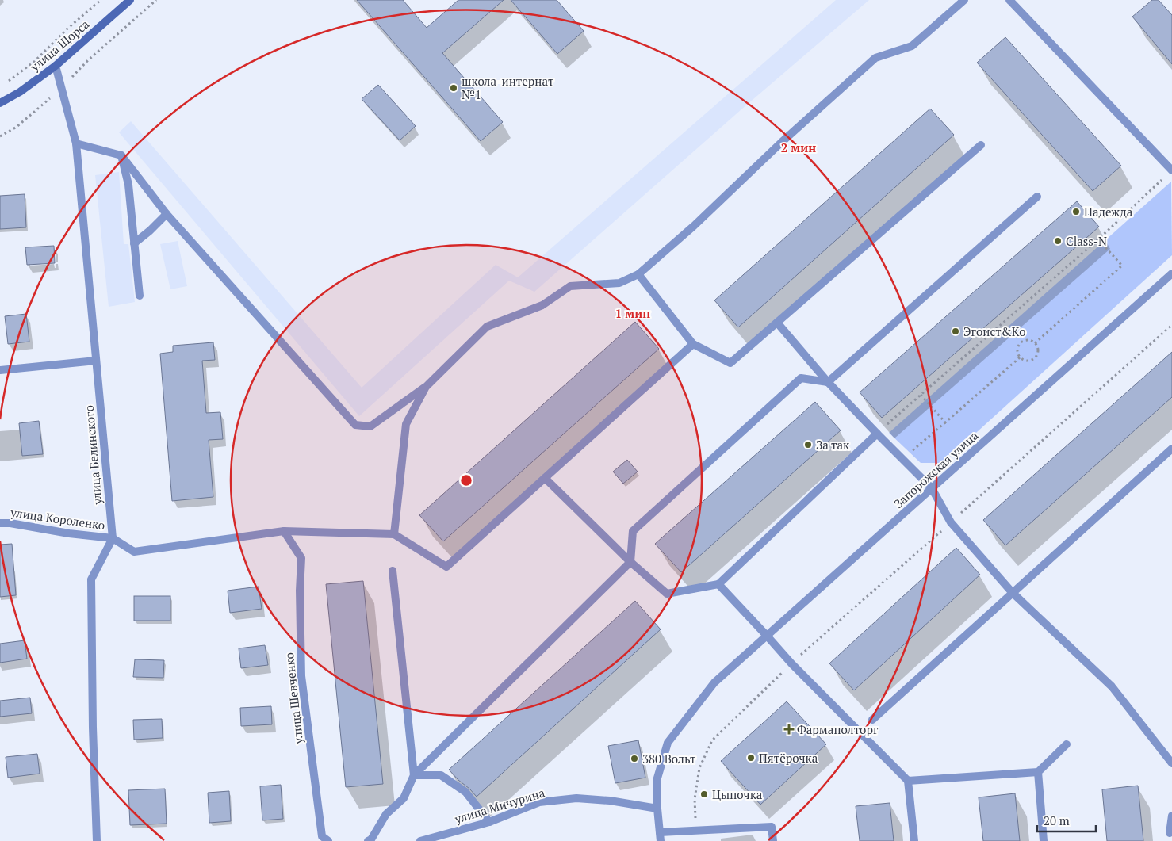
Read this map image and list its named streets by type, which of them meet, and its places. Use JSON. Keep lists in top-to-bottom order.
{
  "streets": {
    "main road": ["улица Щорса"],
    "street": [
      "улица Белинского",
      "Запорожская улица",
      "улица Короленко",
      "улица Шевченко",
      "улица Мичурина"
    ]
  },
  "crossings": [
    ["улица Щорса", "улица Белинского"],
    ["улица Белинского", "улица Короленко"],
    ["Запорожская улица", "улица Мичурина"]
  ],
  "places": {
    "other": [
      "школа-интернат №1",
      "Надежда",
      "Class-N",
      "Эгоист&Kо",
      "За так",
      "Пятёрочка",
      "380 Вольт",
      "Цыпочка"
    ],
    "health": ["Фармаполторг"]
  },
  "scale_bar": "20 m",
  "rings": ["2 мин", "1 мин"]
}
